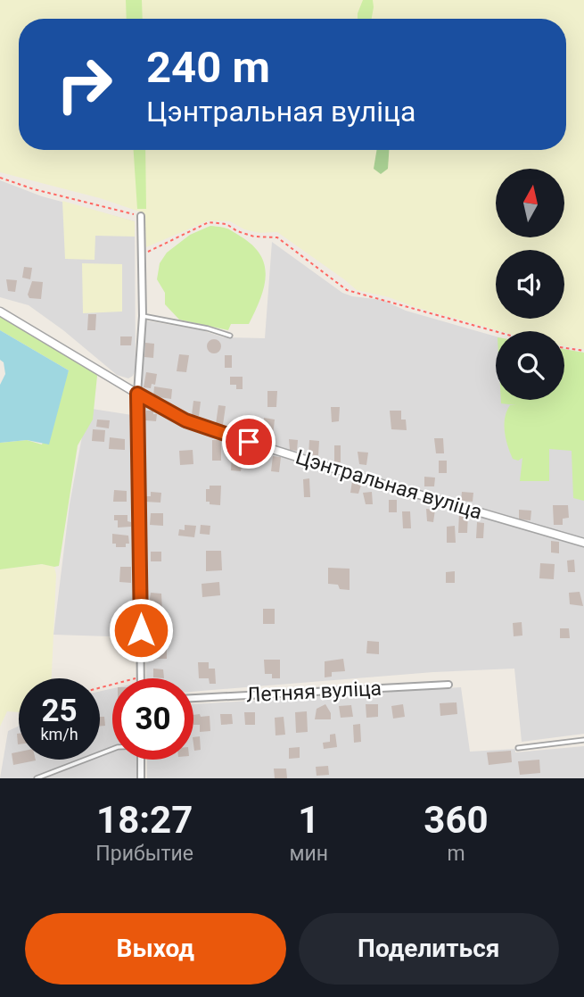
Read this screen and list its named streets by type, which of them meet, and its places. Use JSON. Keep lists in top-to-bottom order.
{
  "streets": {
    "street": ["Цэнтральная вуліца", "Летняя вуліца"]
  },
  "north": "top",
  "page": {
    "turn": ["240 m", "Цэнтральная вуліца"],
    "speed": "25 km/h",
    "limit": "30",
    "eta": [
      "18:27",
      "Прибытие",
      "1",
      "мин",
      "360",
      "m"
    ],
    "buttons": ["Выход", "Поделиться"]
  }
}
